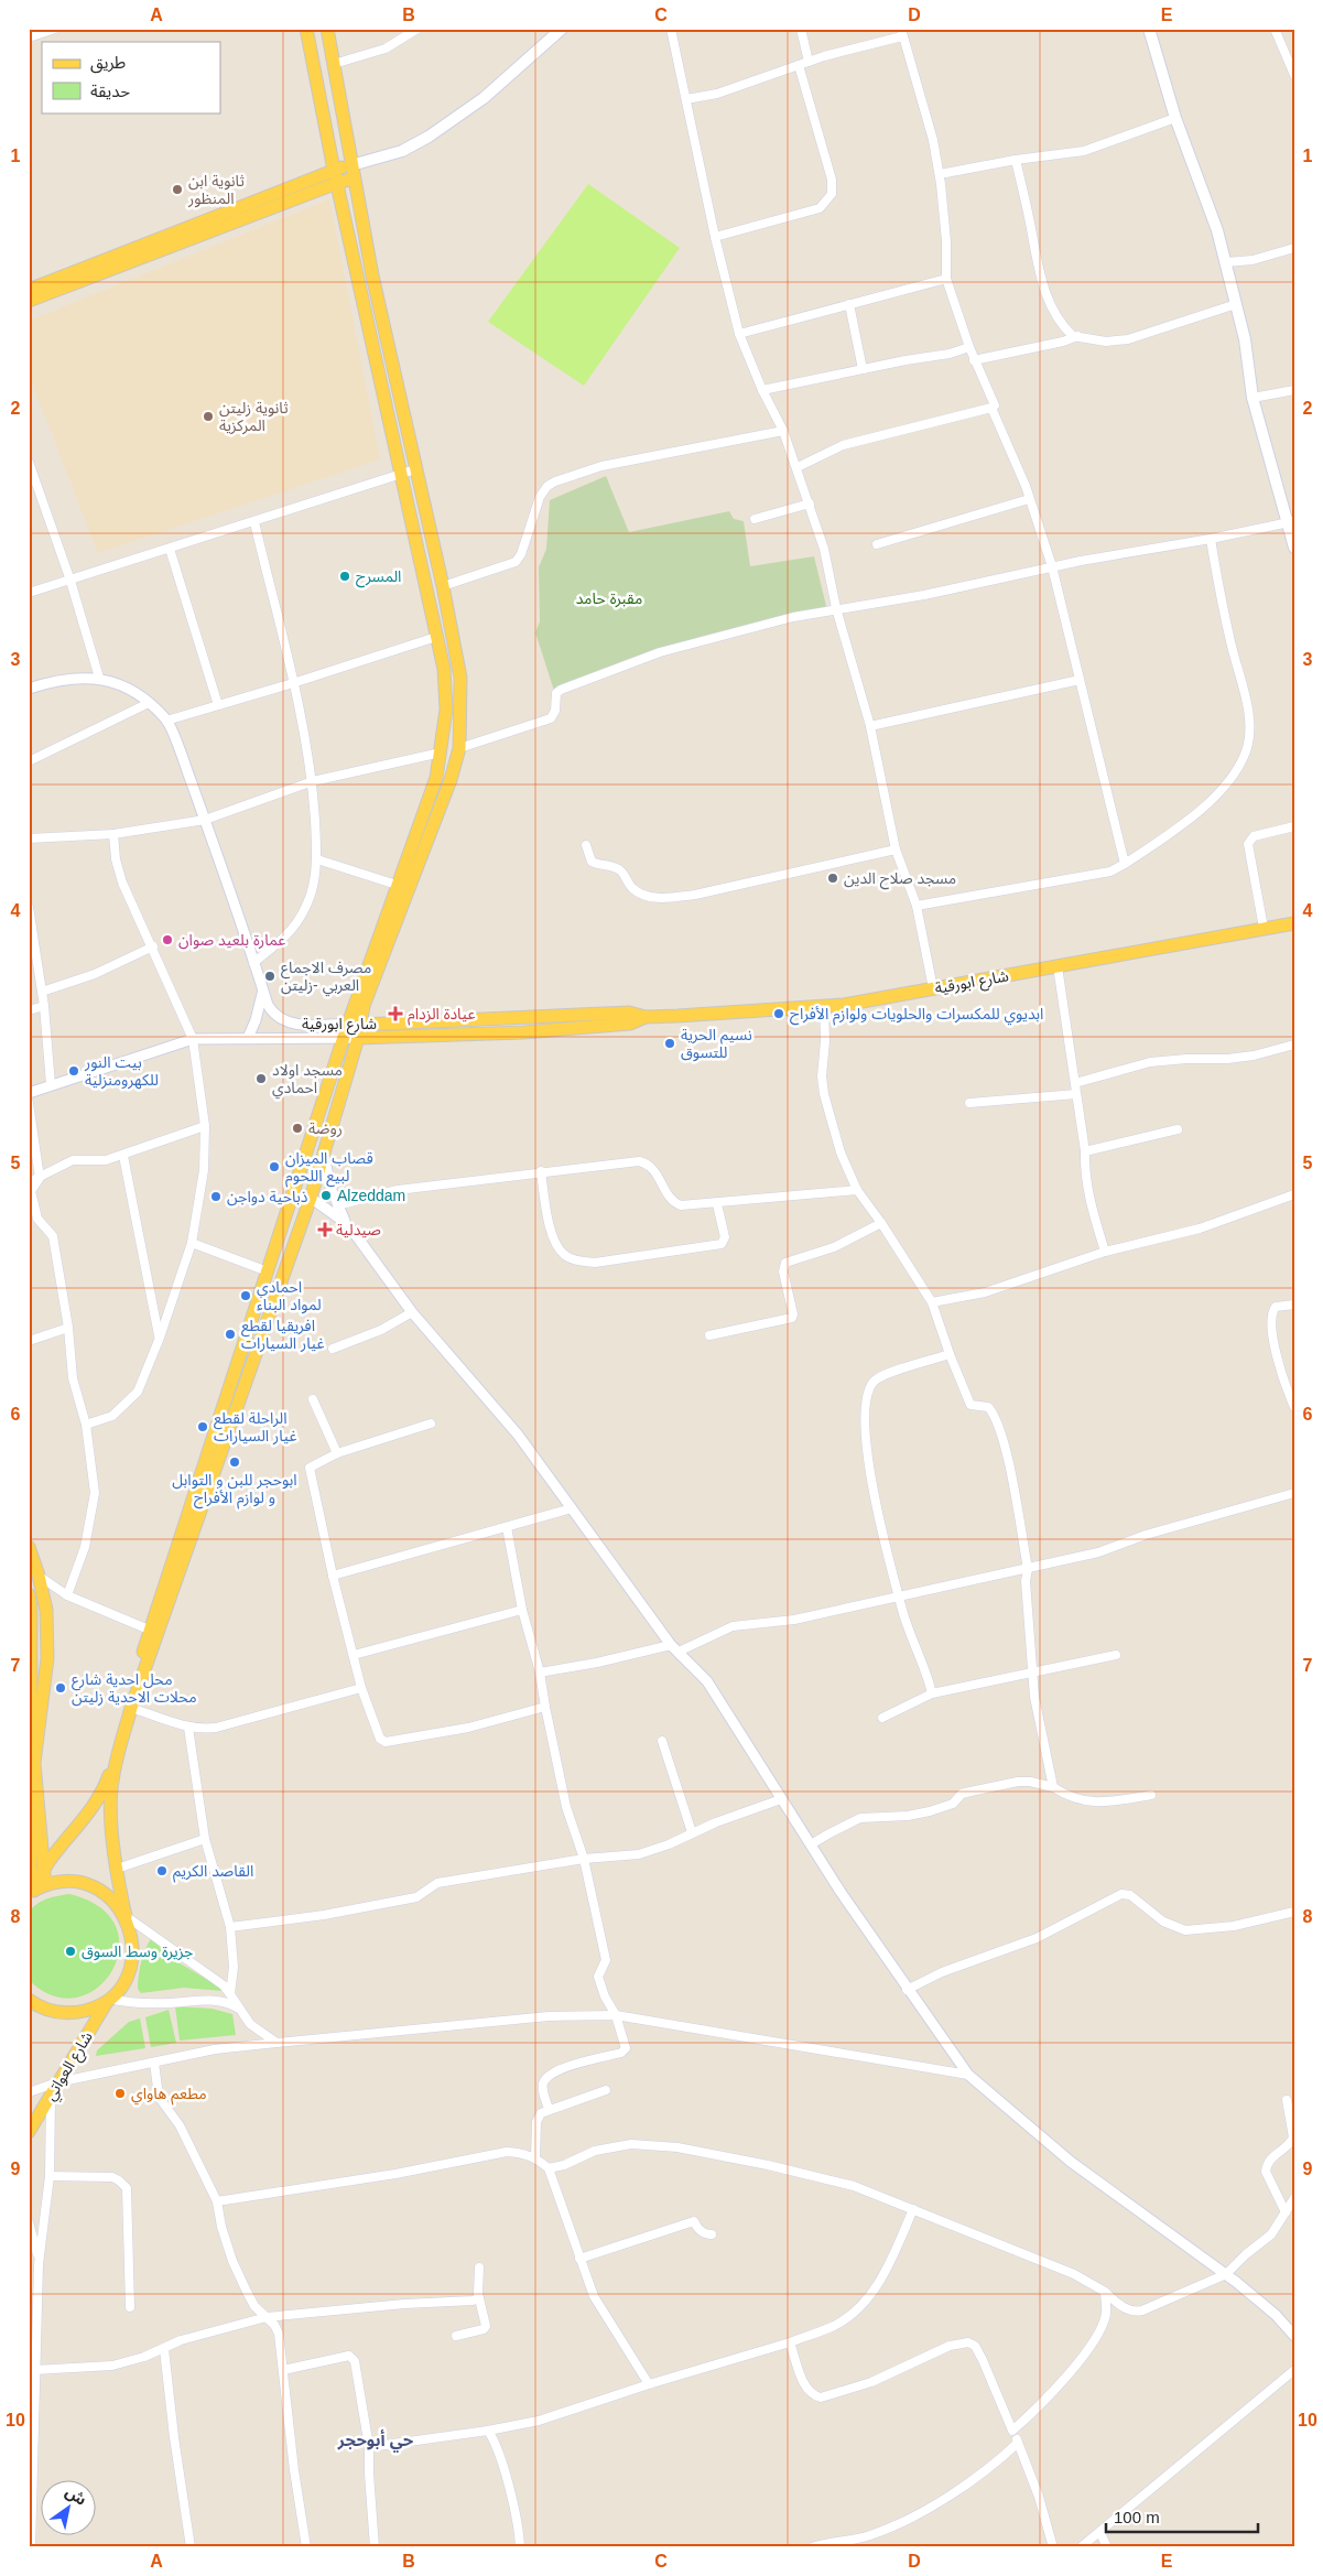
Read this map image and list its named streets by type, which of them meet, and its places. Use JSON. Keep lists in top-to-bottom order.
{
  "streets": {
    "main road": ["شارع ابورقية", "شارع العواتي"]
  },
  "crossings": [
    ["شارع ابورقية", "شارع العواتي"]
  ],
  "districts": ["حي أبوحجر"],
  "parks": ["مقبرة حامد"],
  "places": {
    "other": [
      "ثانوية ابن المنظور",
      "ثانوية زليتن المركزية",
      "المسرح",
      "مسجد صلاح الدين",
      "عمارة بلعيد صوان",
      "مصرف الاجماع العربي -زليتن",
      "ابديوي للمكسرات والحلويات ولوازم الأفراح",
      "نسيم الحرية للتسوق",
      "بيت النور للكهرومنزلية",
      "مسجد اولاد احمادي",
      "روضة",
      "قصاب الميزان لبيع اللحوم",
      "Alzeddam",
      "ذباحية دواجن",
      "احمادي لمواد البناء",
      "افريقيا لقطع غيار السيارات",
      "الراحلة لقطع غيار السيارات",
      "ابوحجر للبن و التوابل و لوازم الأفراح",
      "محل احدية شارع محلات الاحدية زليتن",
      "القاصد الكريم",
      "جزيرة وسط السوق",
      "مطعم هاواي"
    ],
    "health": ["عيادة الزدام", "صيدلية"]
  },
  "legend": ["طريق", "حديقة"],
  "scale_bar": "100 m",
  "north": "top right",
  "grid": {
    "columns": [
      "A",
      "B",
      "C",
      "D",
      "E"
    ],
    "rows": [
      "1",
      "2",
      "3",
      "4",
      "5",
      "6",
      "7",
      "8",
      "9",
      "10"
    ]
  }
}
